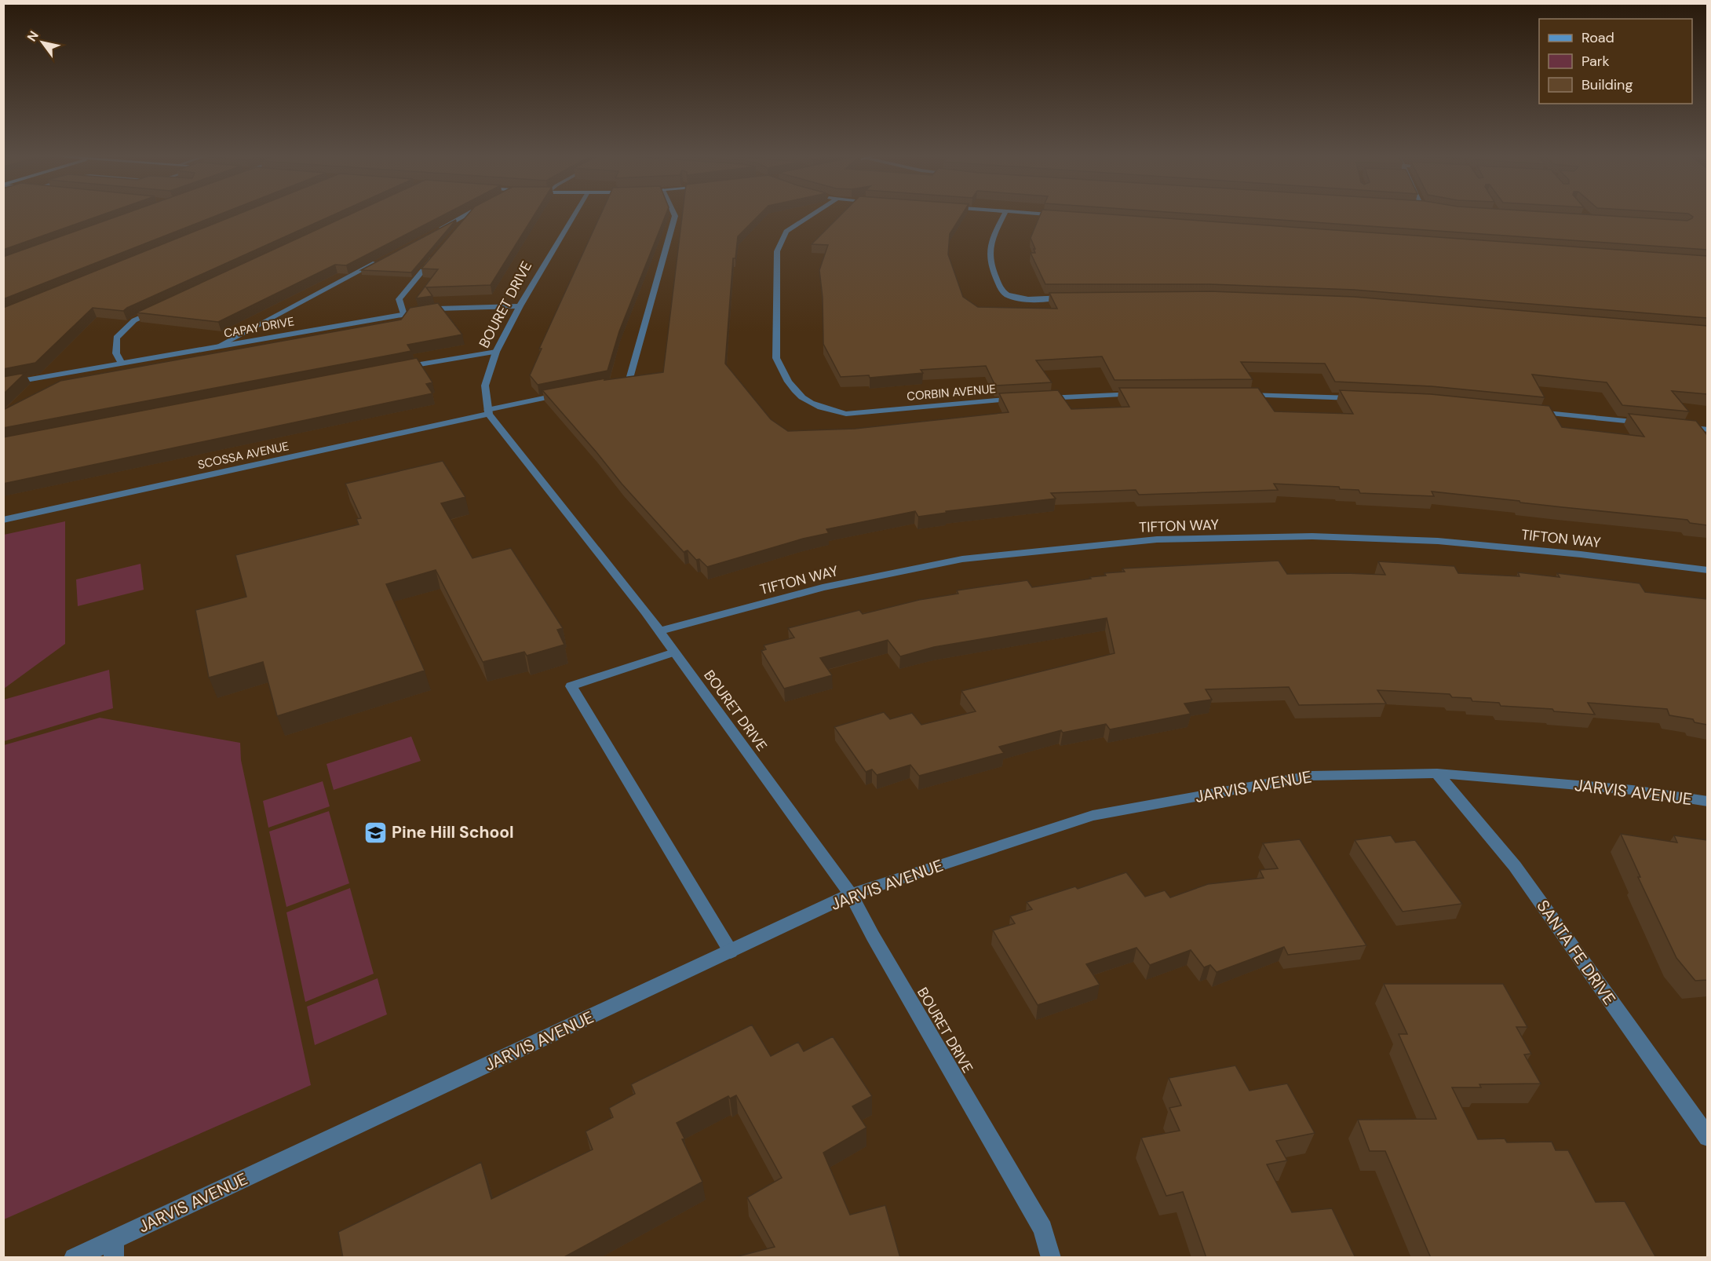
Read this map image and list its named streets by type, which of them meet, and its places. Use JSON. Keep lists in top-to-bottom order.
{
  "streets": {
    "street": [
      "BOURET DRIVE",
      "CAPAY DRIVE",
      "CORBIN AVENUE",
      "SCOSSA AVENUE",
      "TIFTON WAY",
      "JARVIS AVENUE",
      "SANTA FE DRIVE"
    ]
  },
  "crossings": [
    ["BOURET DRIVE", "CAPAY DRIVE"],
    ["BOURET DRIVE", "SCOSSA AVENUE"],
    ["BOURET DRIVE", "TIFTON WAY"],
    ["BOURET DRIVE", "JARVIS AVENUE"],
    ["JARVIS AVENUE", "SANTA FE DRIVE"]
  ],
  "places": {
    "school or university": ["Pine Hill School"]
  },
  "legend": ["Road", "Park", "Building"],
  "north": "top left"
}
